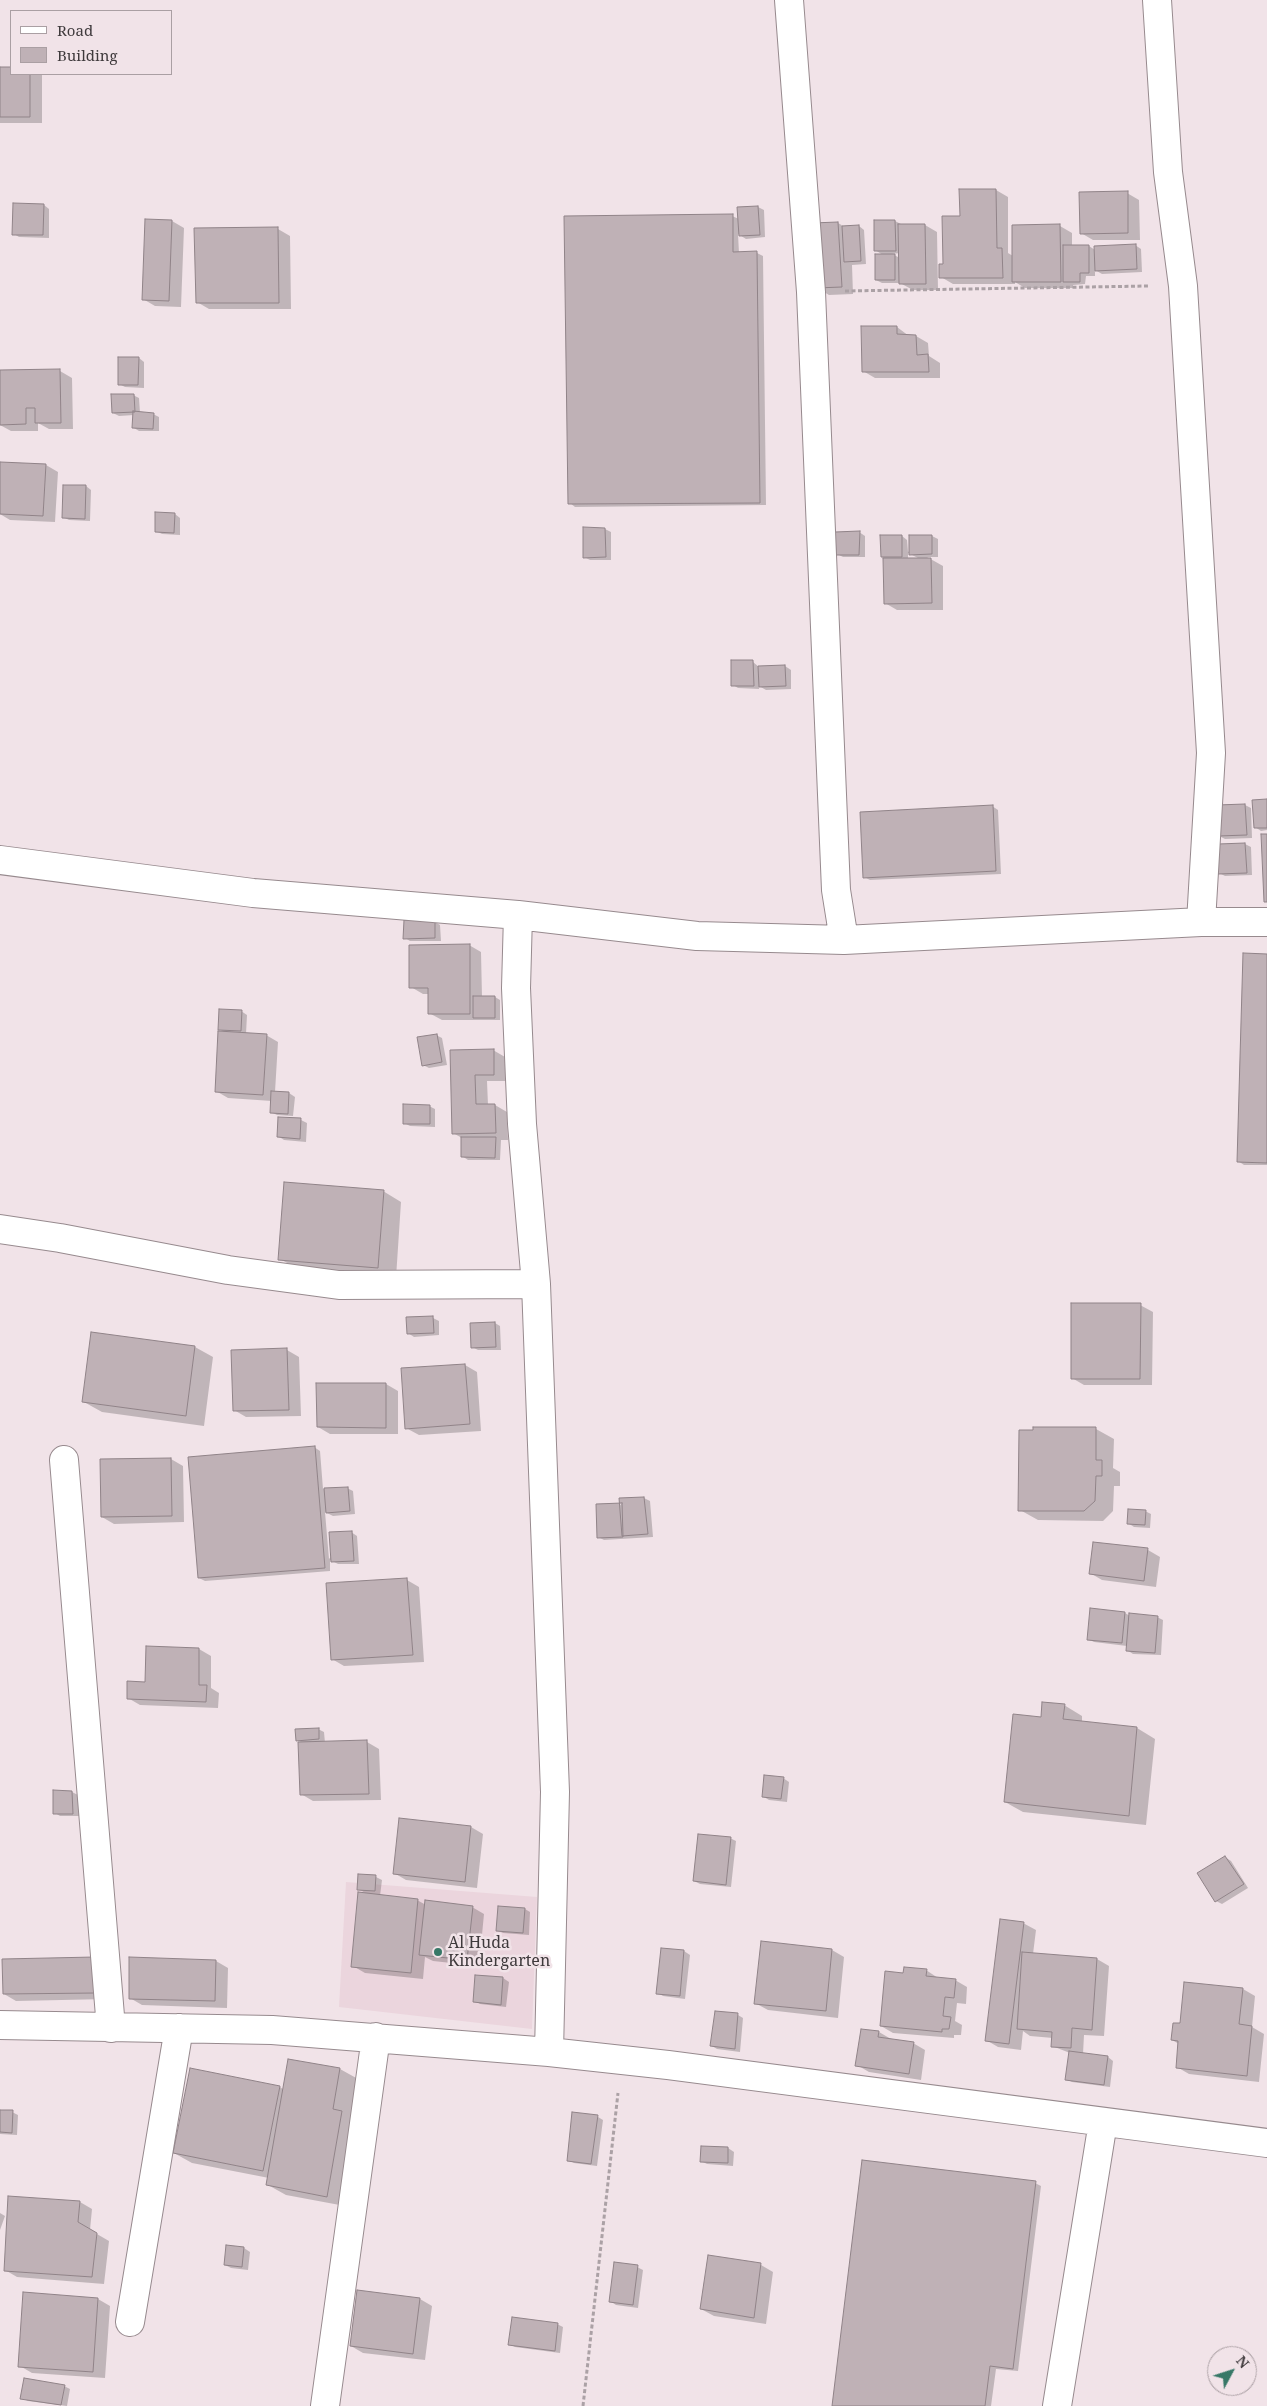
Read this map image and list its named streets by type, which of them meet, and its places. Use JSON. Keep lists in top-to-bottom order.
{
  "places": ["Al Huda Kindergarten"],
  "legend": ["Road", "Building"],
  "north": "top right"
}
